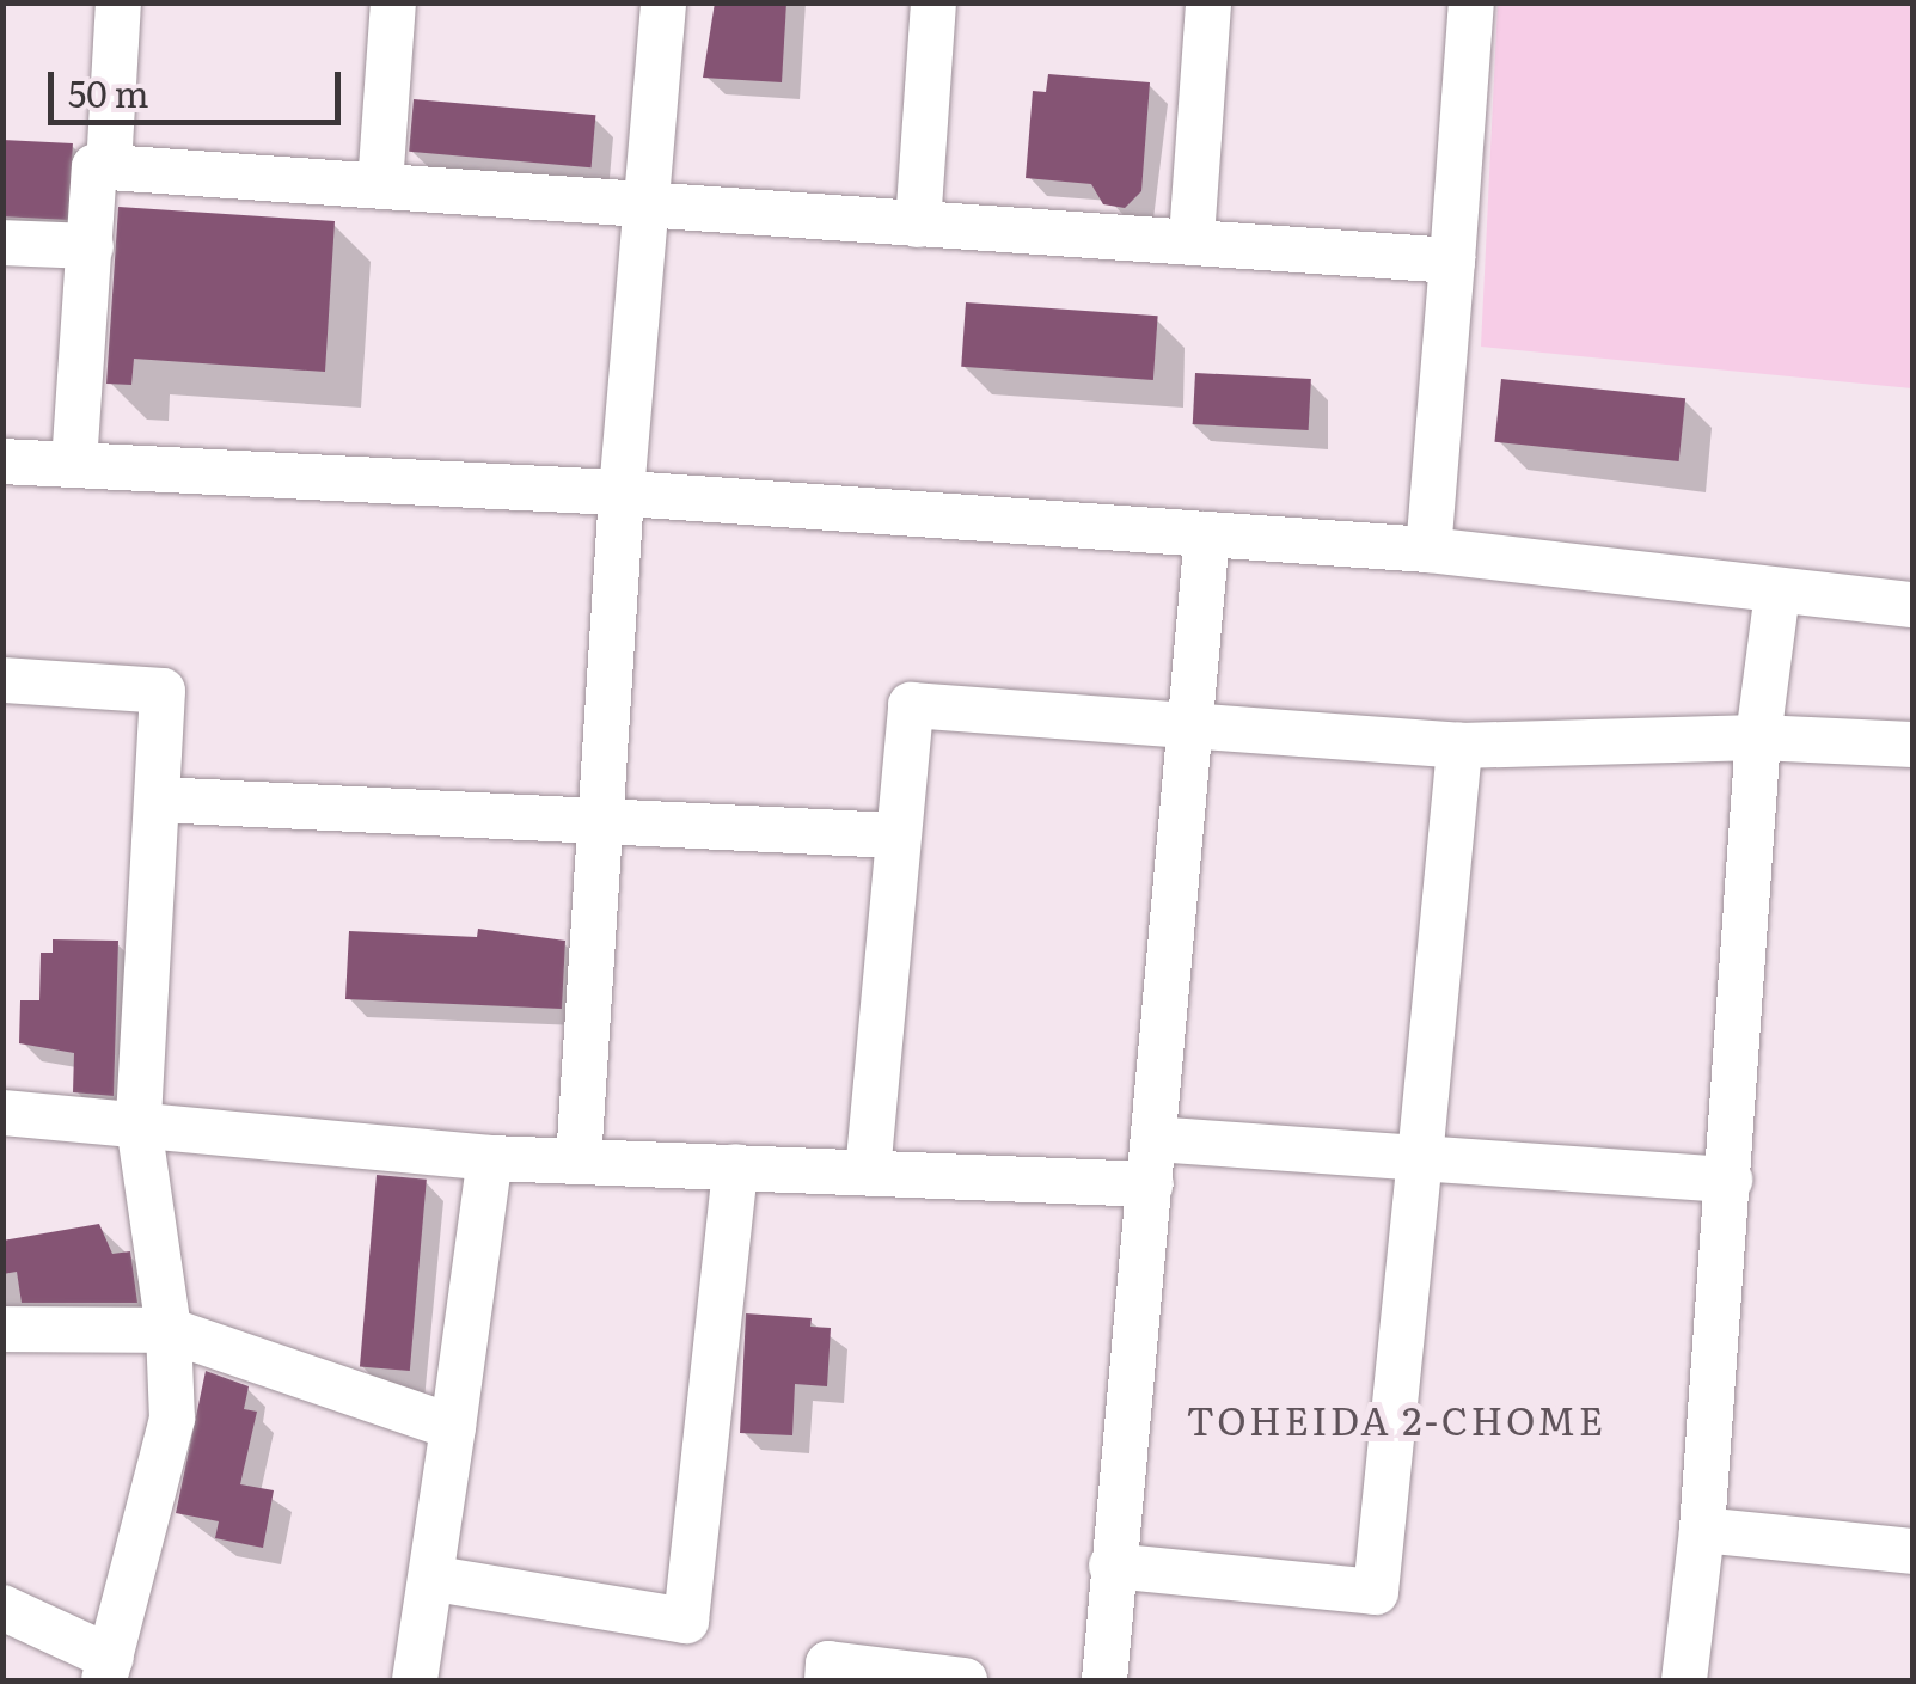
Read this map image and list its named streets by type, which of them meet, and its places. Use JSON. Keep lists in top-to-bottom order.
{
  "districts": ["TOHEIDA 2-CHOME"],
  "scale_bar": "50 m"
}
